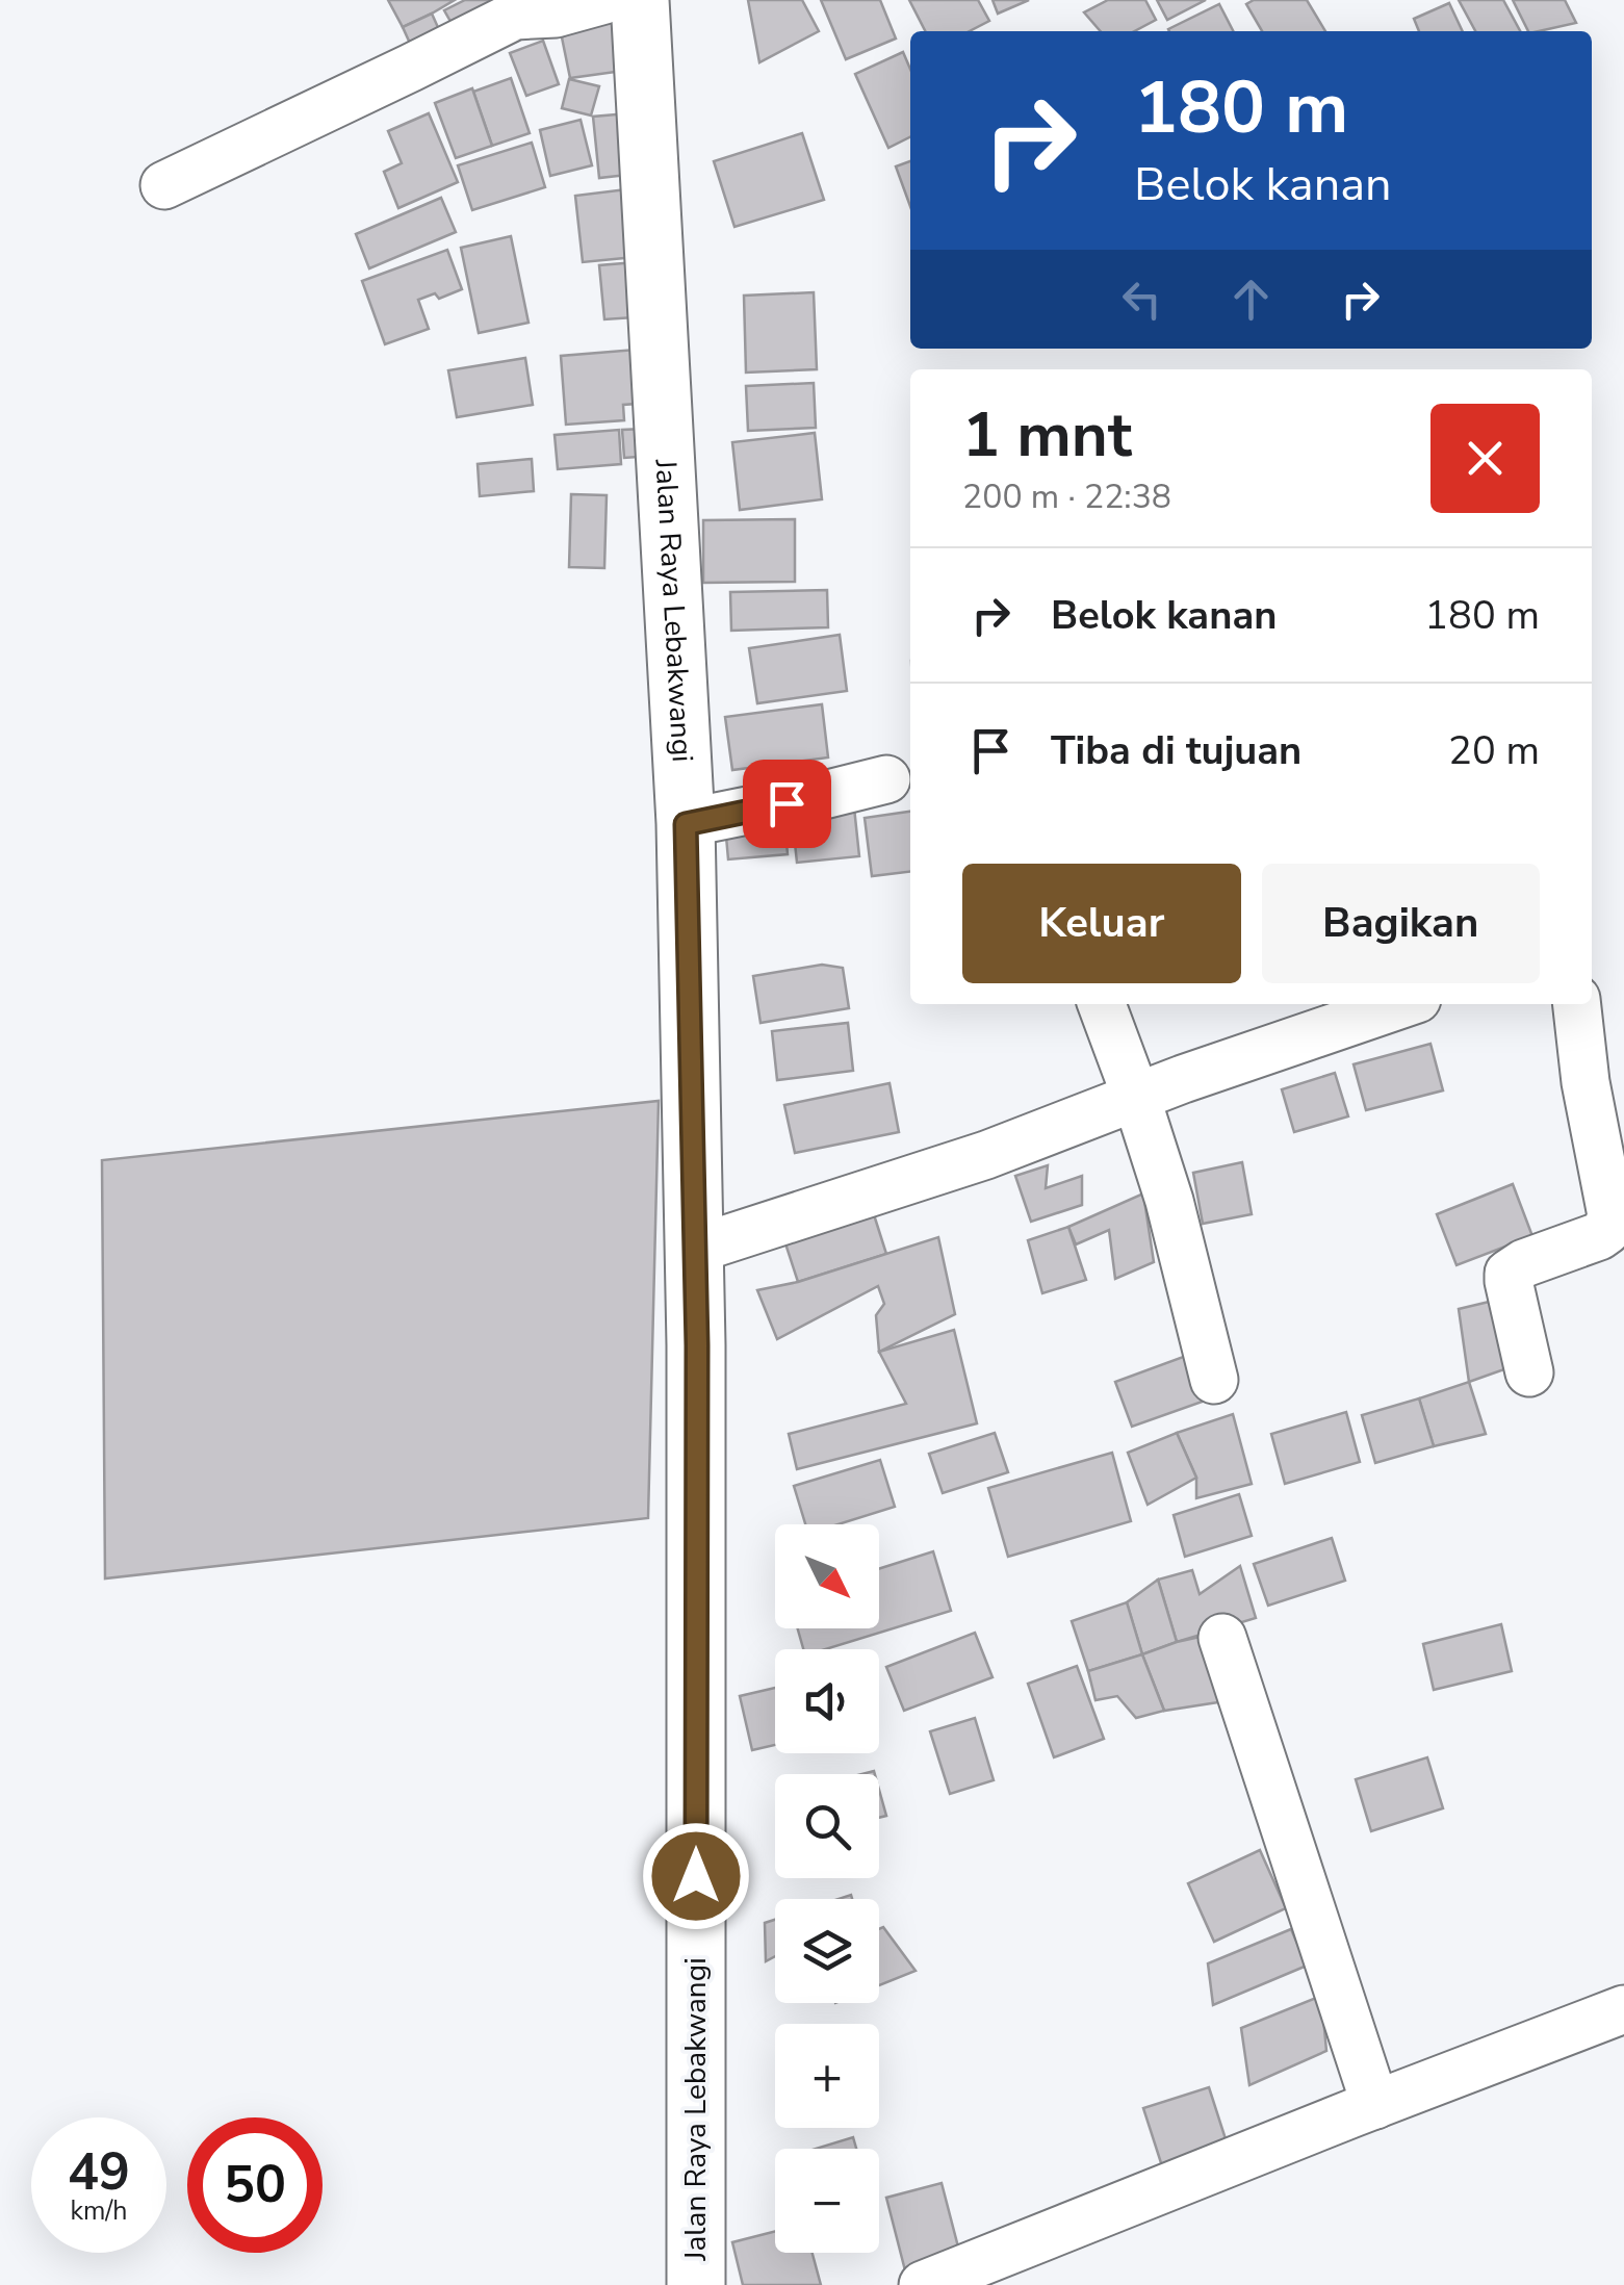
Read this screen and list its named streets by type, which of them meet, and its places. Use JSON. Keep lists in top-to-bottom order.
{
  "streets": {
    "main road": ["Jalan Raya Lebakwangi"]
  },
  "north": "bottom right",
  "page": {
    "turn": ["180 m", "Belok kanan"],
    "heading": ["1 mnt", "200 m · 22:38"],
    "list": [
      {
        "name": "Belok kanan",
        "value": "180 m"
      },
      {
        "name": "Tiba di tujuan",
        "value": "20 m"
      }
    ],
    "buttons": ["Keluar", "Bagikan"],
    "map_buttons": ["+", "−"],
    "speed": "49 km/h",
    "limit": "50"
  }
}
